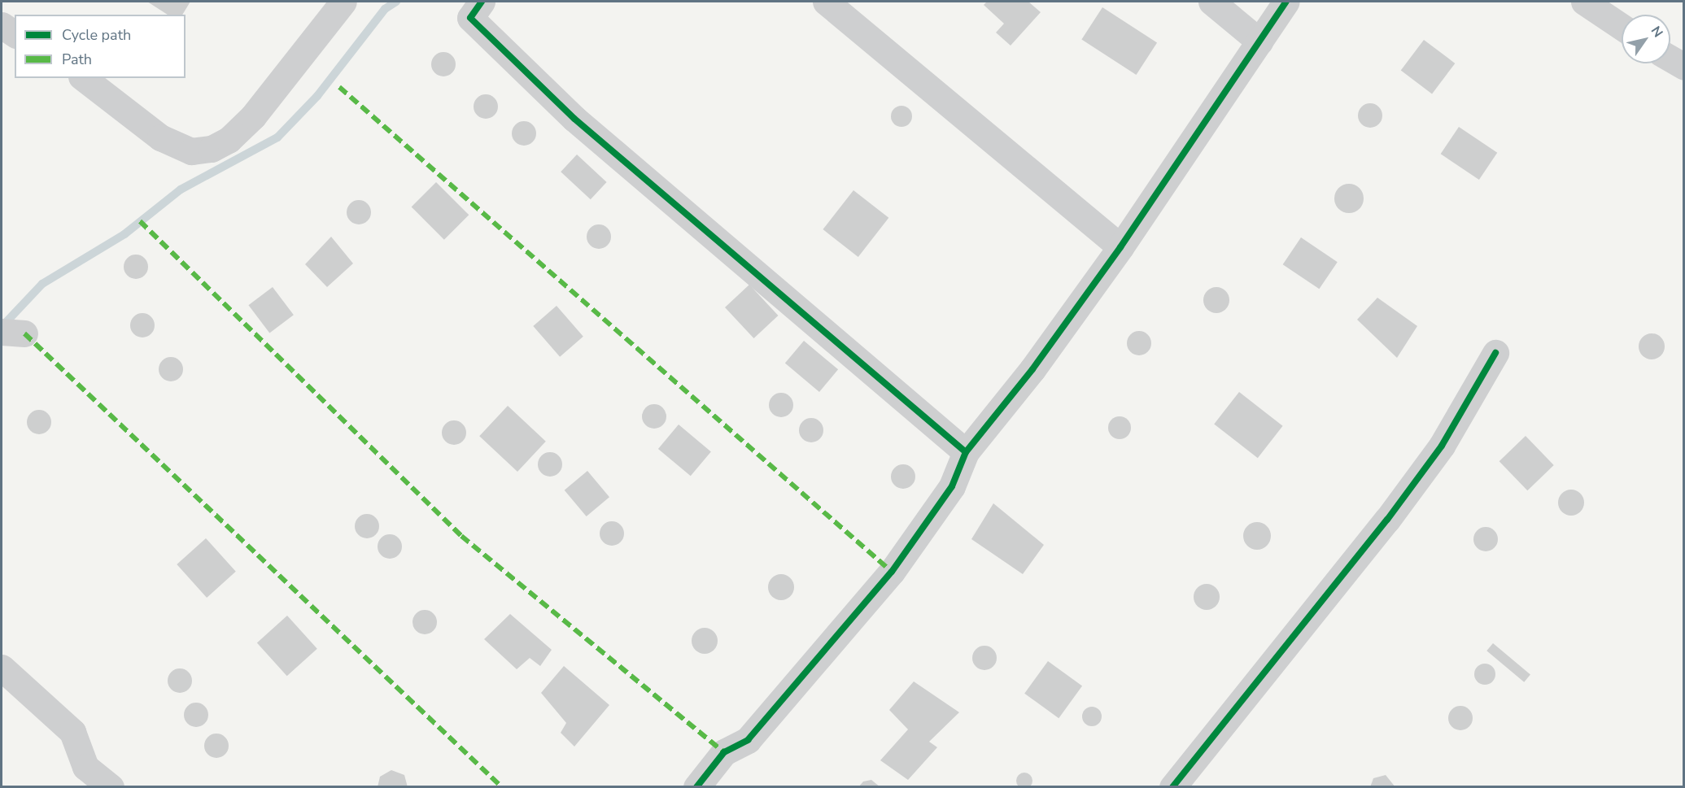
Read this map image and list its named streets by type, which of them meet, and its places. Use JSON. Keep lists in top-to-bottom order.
{
  "legend": ["Cycle path", "Path"],
  "north": "top right"
}
